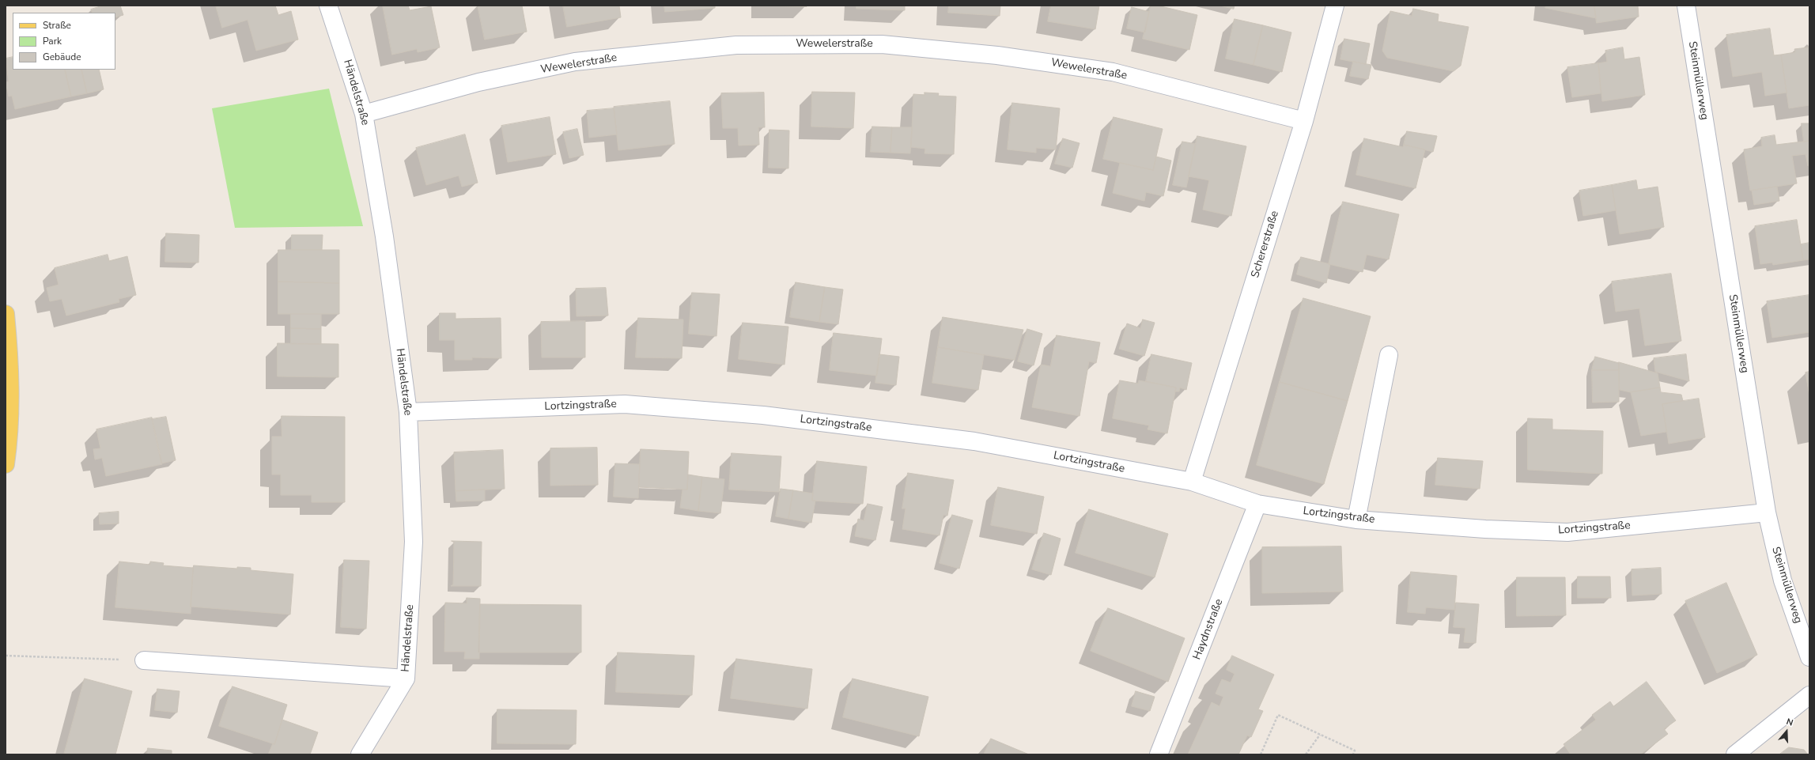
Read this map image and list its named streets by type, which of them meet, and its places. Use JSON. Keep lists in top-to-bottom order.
{
  "streets": {
    "street": [
      "Wewelerstraße",
      "Steinmüllerweg",
      "Händelstraße",
      "Schererstraße",
      "Lortzingstraße",
      "Haydnstraße"
    ]
  },
  "crossings": [
    ["Wewelerstraße", "Händelstraße"],
    ["Wewelerstraße", "Schererstraße"],
    ["Steinmüllerweg", "Lortzingstraße"],
    ["Händelstraße", "Lortzingstraße"],
    ["Schererstraße", "Lortzingstraße"],
    ["Lortzingstraße", "Haydnstraße"]
  ],
  "legend": ["Straße", "Park", "Gebäude"],
  "north": "top"
}
